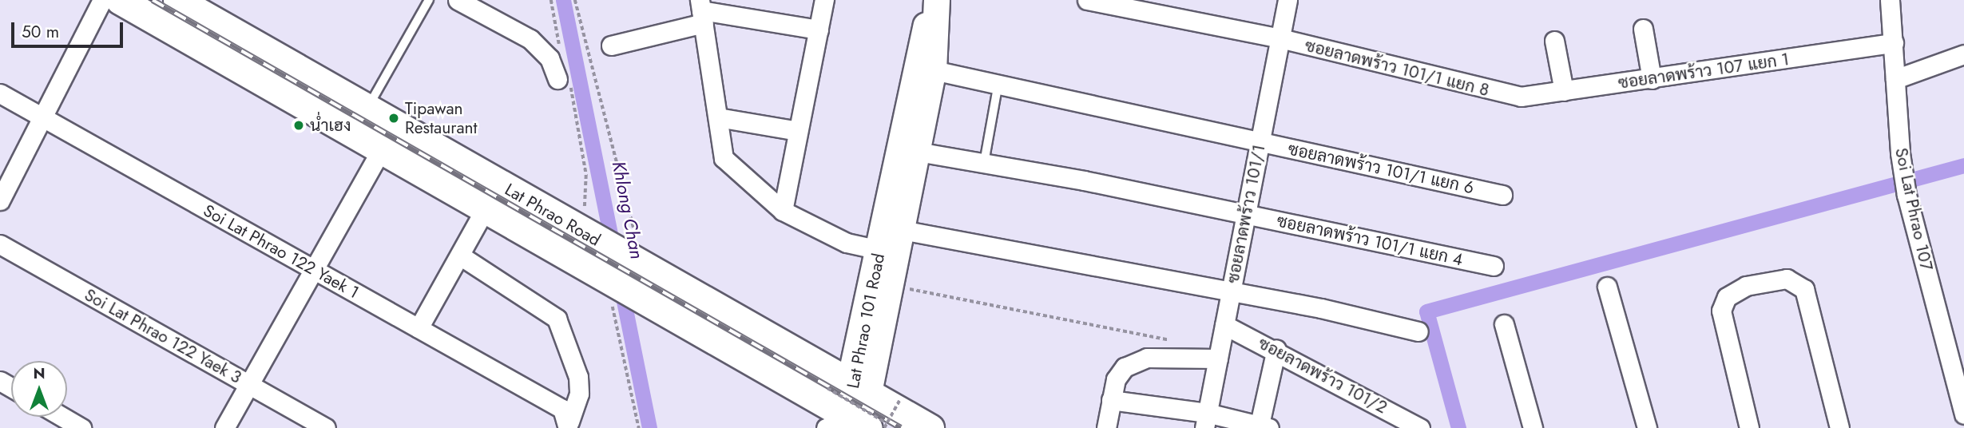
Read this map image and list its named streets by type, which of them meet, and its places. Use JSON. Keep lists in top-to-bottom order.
{
  "streets": {
    "main road": ["Lat Phrao Road"],
    "street": [
      "ซอยลาดพร้าว 101/1 แยก 8",
      "ซอยลาดพร้าว 107 แยก 1",
      "ซอยลาดพร้าว 101/1 แยก 6",
      "Soi Lat Phrao 107",
      "ซอยลาดพร้าว 101/1",
      "ซอยลาดพร้าว 101/1 แยก 4",
      "Soi Lat Phrao 122 Yaek 1",
      "Lat Phrao 101 Road",
      "Soi Lat Phrao 122 Yaek 3",
      "ซอยลาดพร้าว 101/2"
    ]
  },
  "crossings": [
    ["ซอยลาดพร้าว 101/1 แยก 8", "ซอยลาดพร้าว 107 แยก 1"],
    ["ซอยลาดพร้าว 101/1 แยก 8", "ซอยลาดพร้าว 101/1"],
    ["ซอยลาดพร้าว 107 แยก 1", "Soi Lat Phrao 107"],
    ["ซอยลาดพร้าว 101/1 แยก 6", "ซอยลาดพร้าว 101/1"],
    ["ซอยลาดพร้าว 101/1 แยก 6", "Lat Phrao 101 Road"],
    ["ซอยลาดพร้าว 101/1", "ซอยลาดพร้าว 101/1 แยก 4"],
    ["ซอยลาดพร้าว 101/1", "ซอยลาดพร้าว 101/2"],
    ["Lat Phrao Road", "Lat Phrao 101 Road"],
    ["ซอยลาดพร้าว 101/1 แยก 4", "Lat Phrao 101 Road"]
  ],
  "water": ["Khlong Chan"],
  "places": ["Tipawan Restaurant", "น่ำเฮง"],
  "scale_bar": "50 m",
  "north": "top"
}
